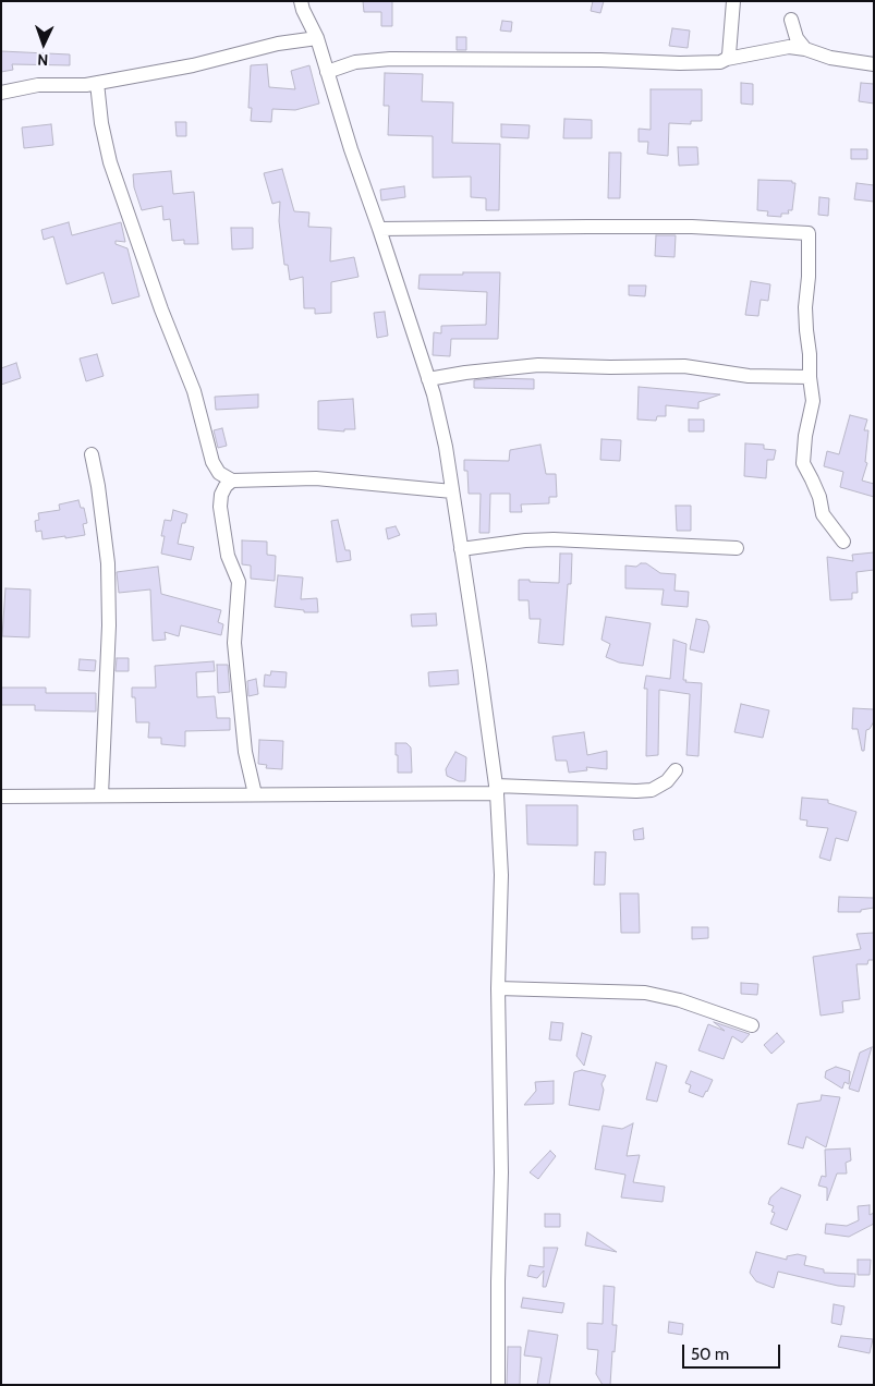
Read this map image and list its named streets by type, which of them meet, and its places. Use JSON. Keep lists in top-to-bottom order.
{
  "scale_bar": "50 m",
  "north": "bottom"
}
